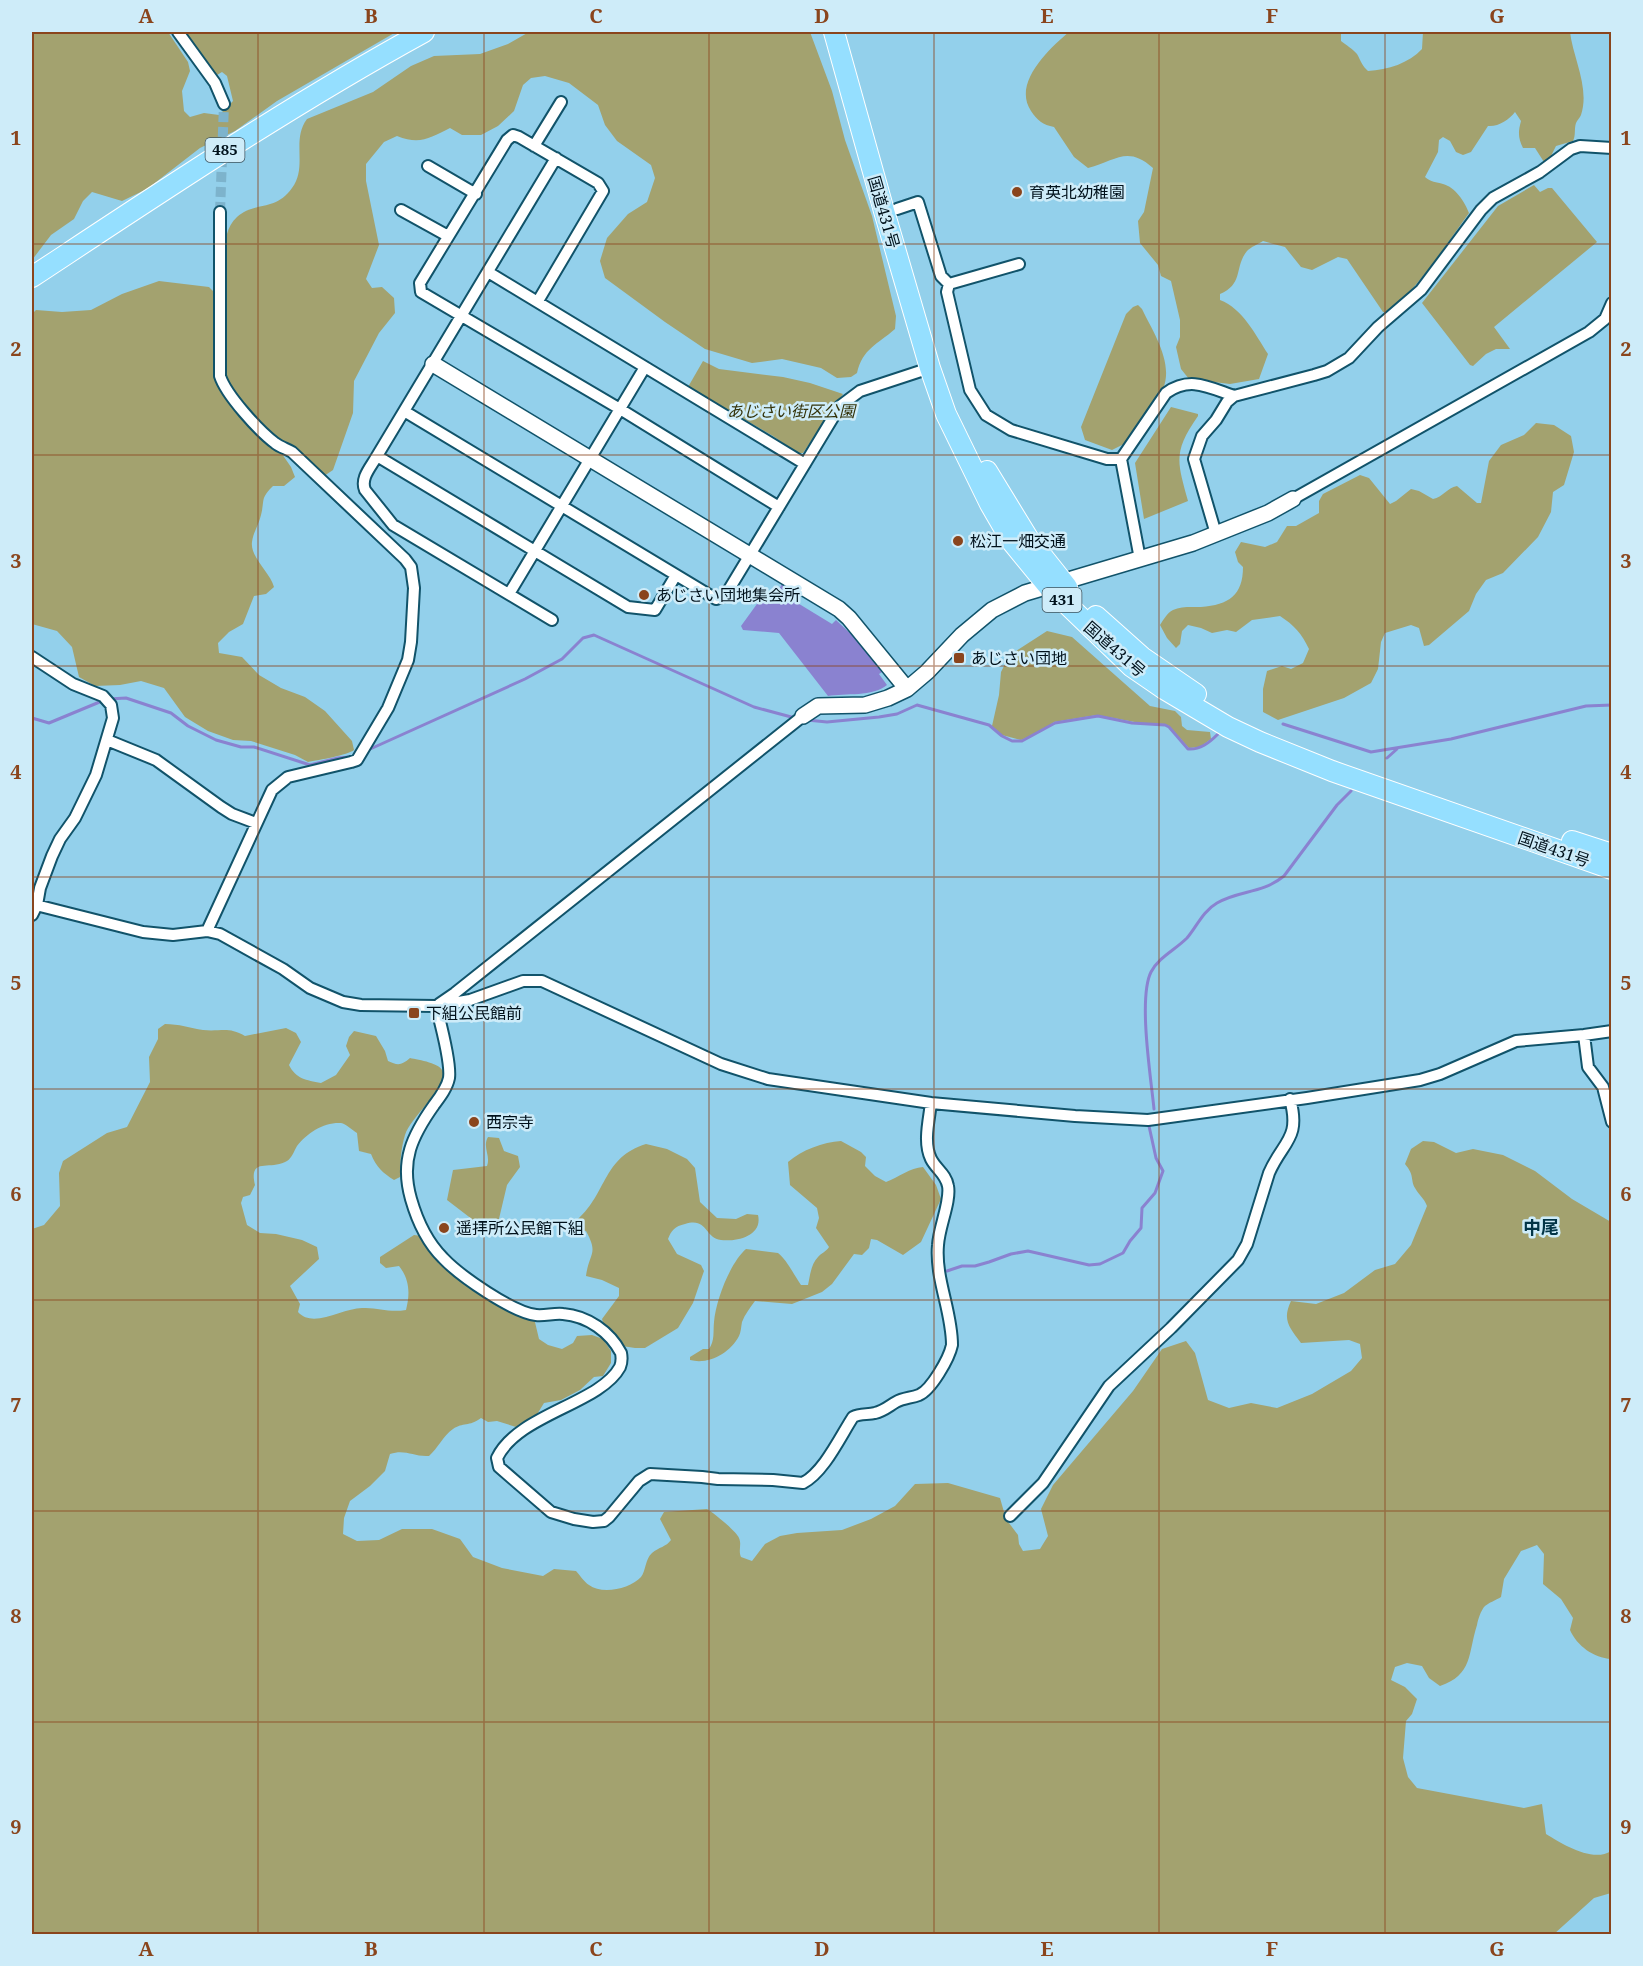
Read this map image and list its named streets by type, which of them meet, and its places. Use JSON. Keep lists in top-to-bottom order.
{
  "streets": {
    "highway": ["485", "国道431号", "431"]
  },
  "districts": ["中尾"],
  "parks": ["あじさい街区公園"],
  "places": {
    "other": [
      "育英北幼稚園",
      "松江一畑交通",
      "あじさい団地集会所",
      "西宗寺",
      "遥拝所公民館下組"
    ],
    "transit": ["あじさい団地", "下組公民館前"]
  },
  "grid": {
    "columns": [
      "A",
      "B",
      "C",
      "D",
      "E",
      "F",
      "G"
    ],
    "rows": [
      "1",
      "2",
      "3",
      "4",
      "5",
      "6",
      "7",
      "8",
      "9"
    ]
  }
}
